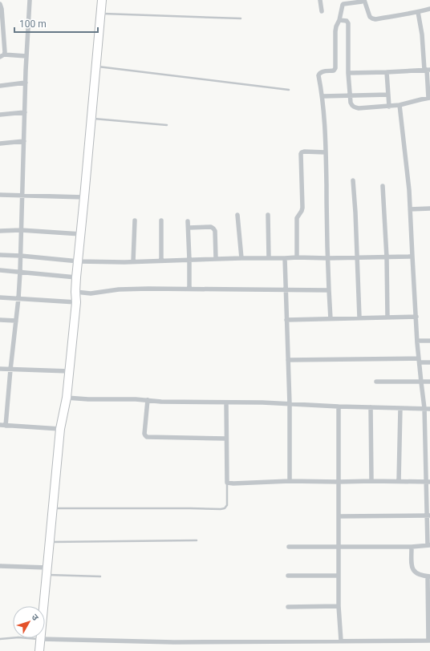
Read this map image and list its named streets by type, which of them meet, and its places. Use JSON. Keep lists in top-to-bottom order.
{
  "scale_bar": "100 m",
  "north": "top right"
}
